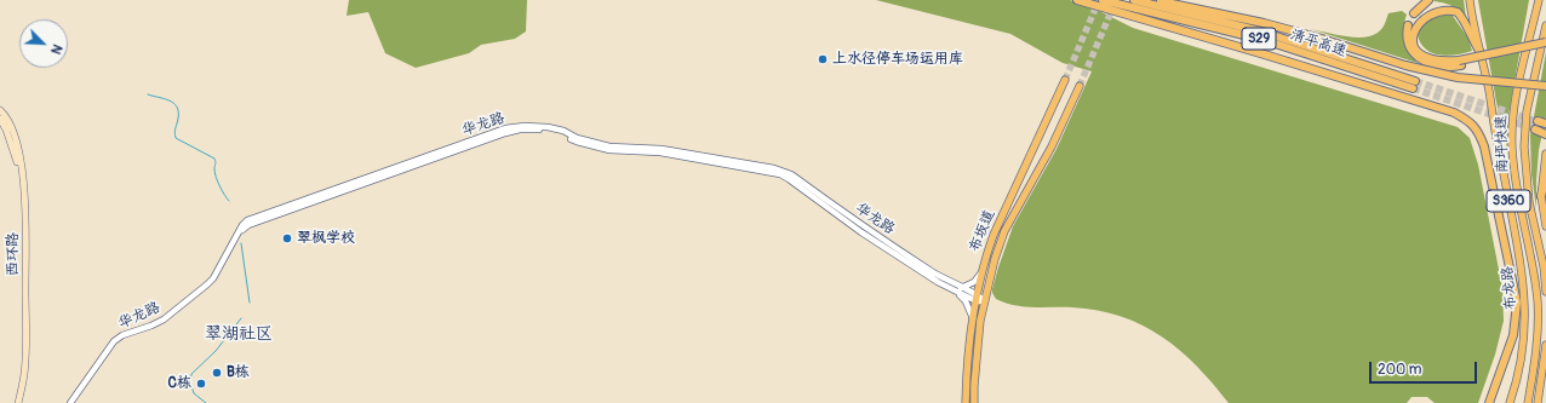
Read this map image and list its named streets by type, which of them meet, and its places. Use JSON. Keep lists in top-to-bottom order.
{
  "streets": {
    "highway": ["S29", "清平高速"],
    "main road": [
      "南坪快速",
      "S360",
      "布坂道",
      "西环路",
      "布龙路"
    ],
    "street": ["华龙路"]
  },
  "districts": ["翠湖社区"],
  "places": [
    "上水径停车场运用库",
    "翠枫学校",
    "B栋",
    "C栋"
  ],
  "scale_bar": "200 m",
  "north": "bottom right"
}
